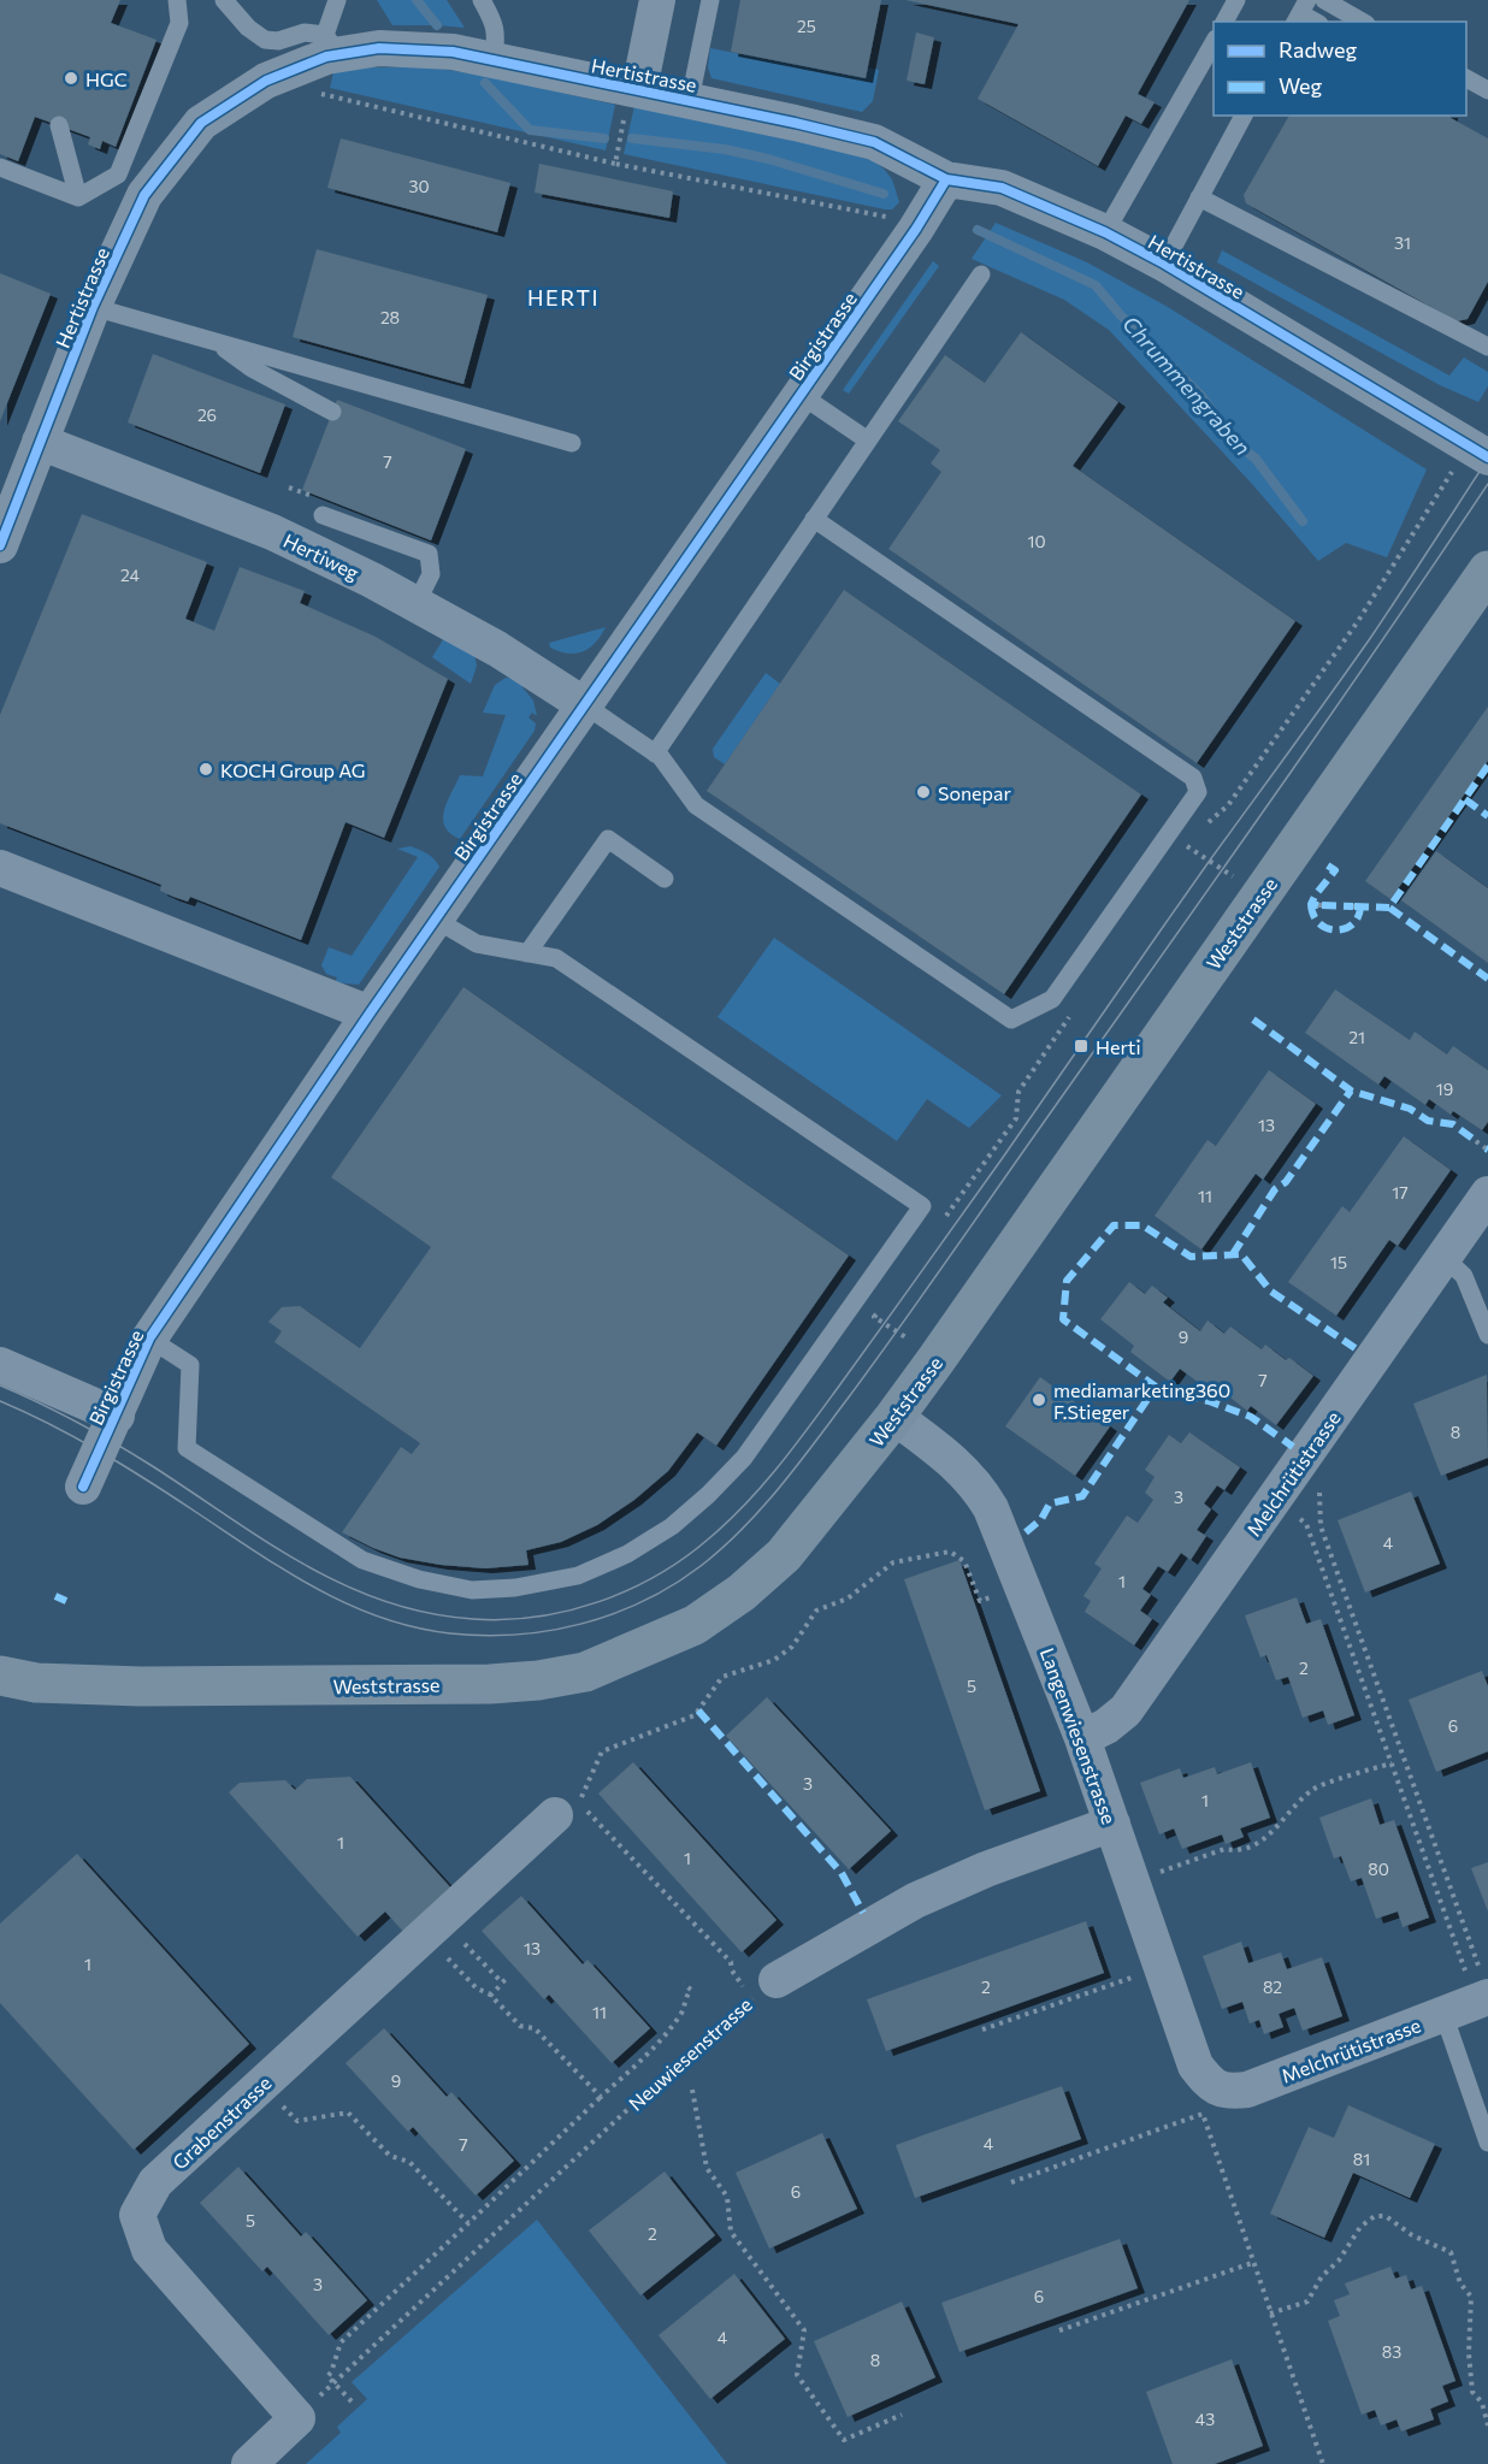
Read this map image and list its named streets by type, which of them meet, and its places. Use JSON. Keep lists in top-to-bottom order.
{
  "streets": {
    "main road": ["Weststrasse"],
    "street": [
      "Hertistrasse",
      "Birgistrasse",
      "Hertiweg",
      "Melchrütistrasse",
      "Langenwiesenstrasse",
      "Grabenstrasse"
    ],
    "path": ["Neuwiesenstrasse"]
  },
  "crossings": [
    ["Hertistrasse", "Birgistrasse"],
    ["Hertistrasse", "Hertiweg"],
    ["Birgistrasse", "Hertiweg"],
    ["Weststrasse", "Langenwiesenstrasse"],
    ["Melchrütistrasse", "Langenwiesenstrasse"]
  ],
  "districts": ["HERTI"],
  "water": ["Chrummengraben"],
  "places": {
    "other": [
      "HGC",
      "KOCH Group AG",
      "Sonepar",
      "mediamarketing360 F.Stieger"
    ],
    "transit": ["Herti"]
  },
  "house_numbers": [
    "25",
    "30",
    "31",
    "28",
    "26",
    "7",
    "10",
    "24",
    "21",
    "19",
    "13",
    "17",
    "11",
    "15",
    "9",
    "7",
    "8",
    "3",
    "4",
    "1",
    "2",
    "5",
    "6",
    "3",
    "1",
    "1",
    "1",
    "80",
    "13",
    "1",
    "2",
    "82",
    "11",
    "9",
    "4",
    "7",
    "81",
    "6",
    "5",
    "2",
    "3",
    "6",
    "4",
    "83",
    "8",
    "43"
  ],
  "legend": ["Radweg", "Weg"]
}
